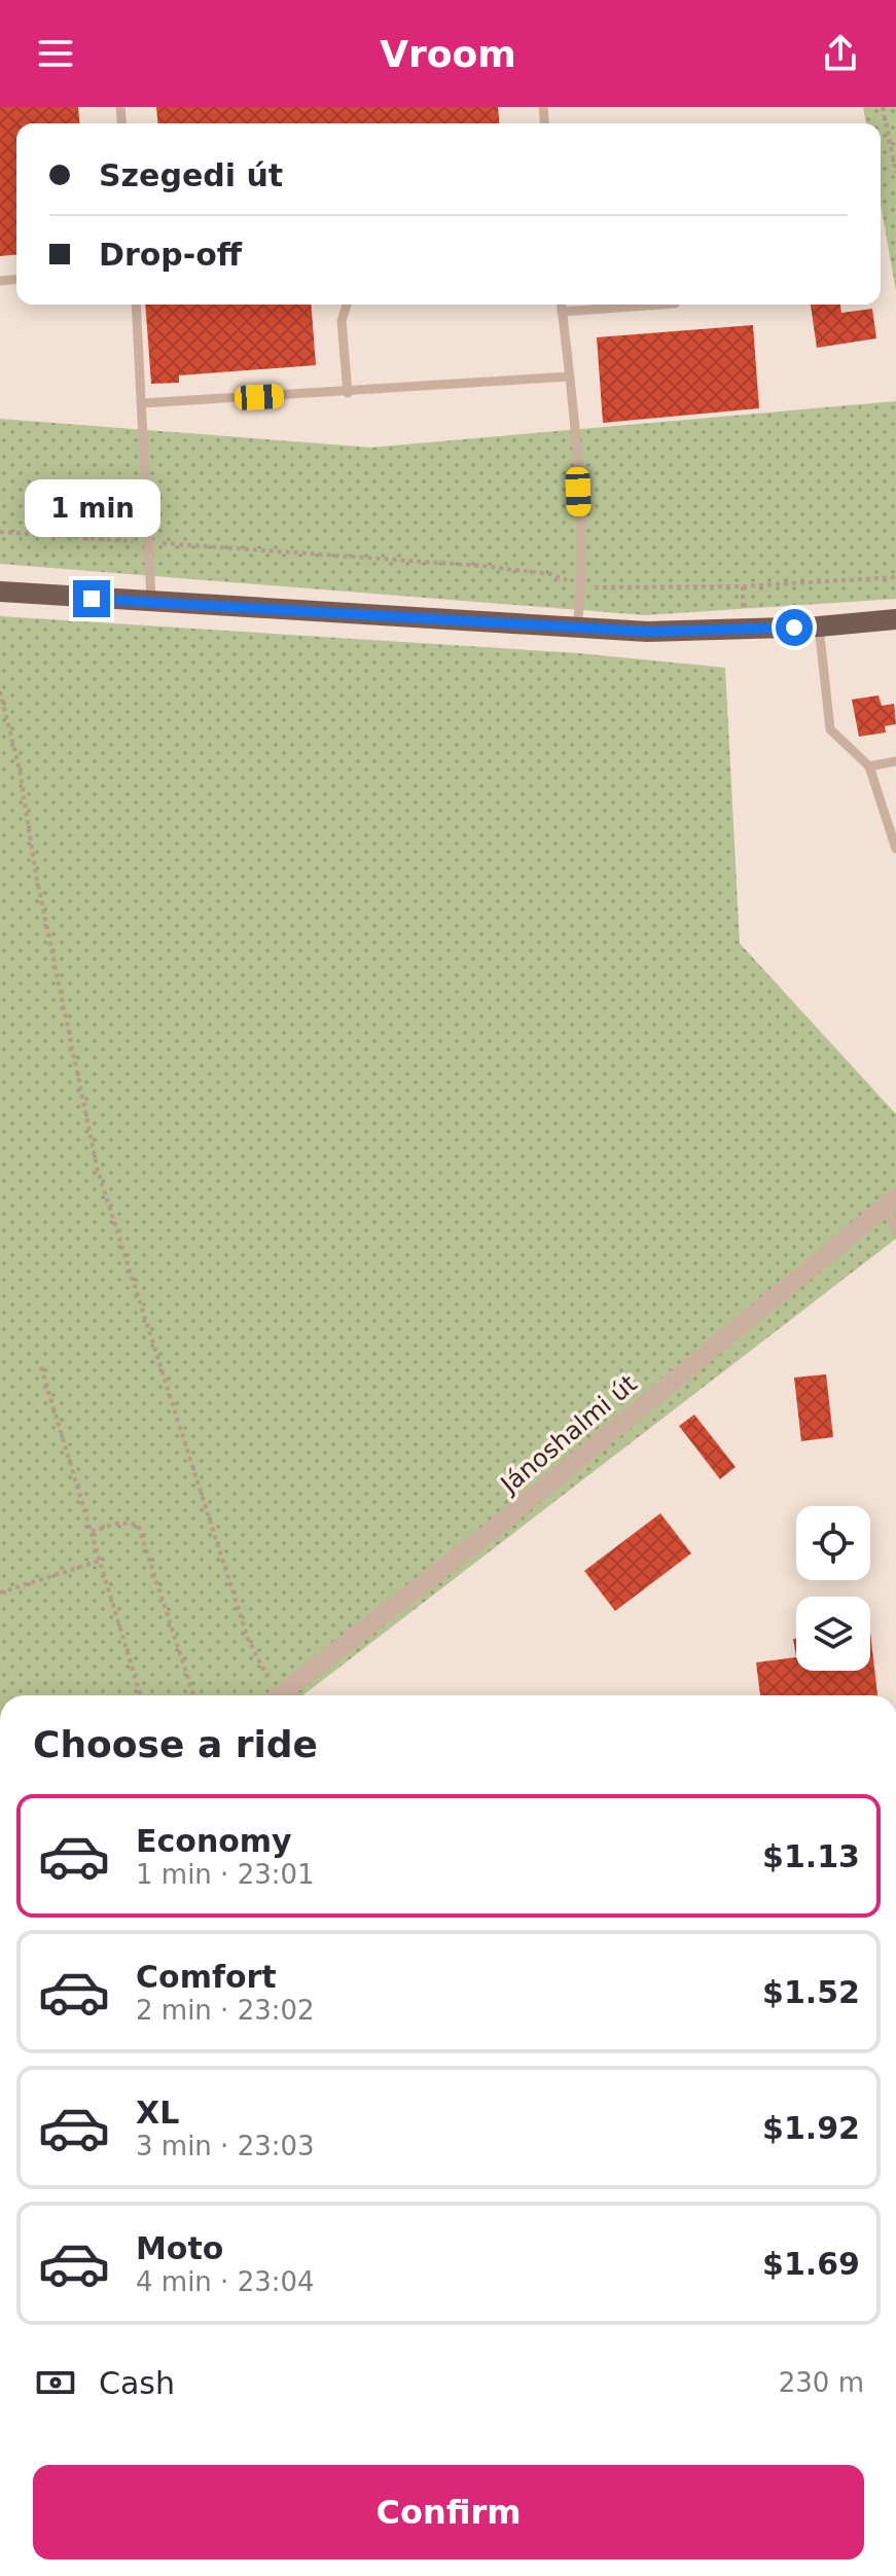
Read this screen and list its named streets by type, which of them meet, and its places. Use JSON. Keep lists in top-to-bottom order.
{
  "streets": {
    "street": ["Jánoshalmi út"]
  },
  "page": {
    "header": "Vroom",
    "banner": ["Szegedi út", "Drop-off"],
    "bubble": "1 min",
    "heading": "Choose a ride",
    "list": [
      {
        "name": "Economy",
        "note": "1 min · 23:01",
        "value": "$1.13"
      },
      {
        "name": "Comfort",
        "note": "2 min · 23:02",
        "value": "$1.52"
      },
      {
        "name": "XL",
        "note": "3 min · 23:03",
        "value": "$1.92"
      },
      {
        "name": "Moto",
        "note": "4 min · 23:04",
        "value": "$1.69"
      }
    ],
    "pay": ["Cash", "230 m"],
    "buttons": "Confirm"
  }
}
